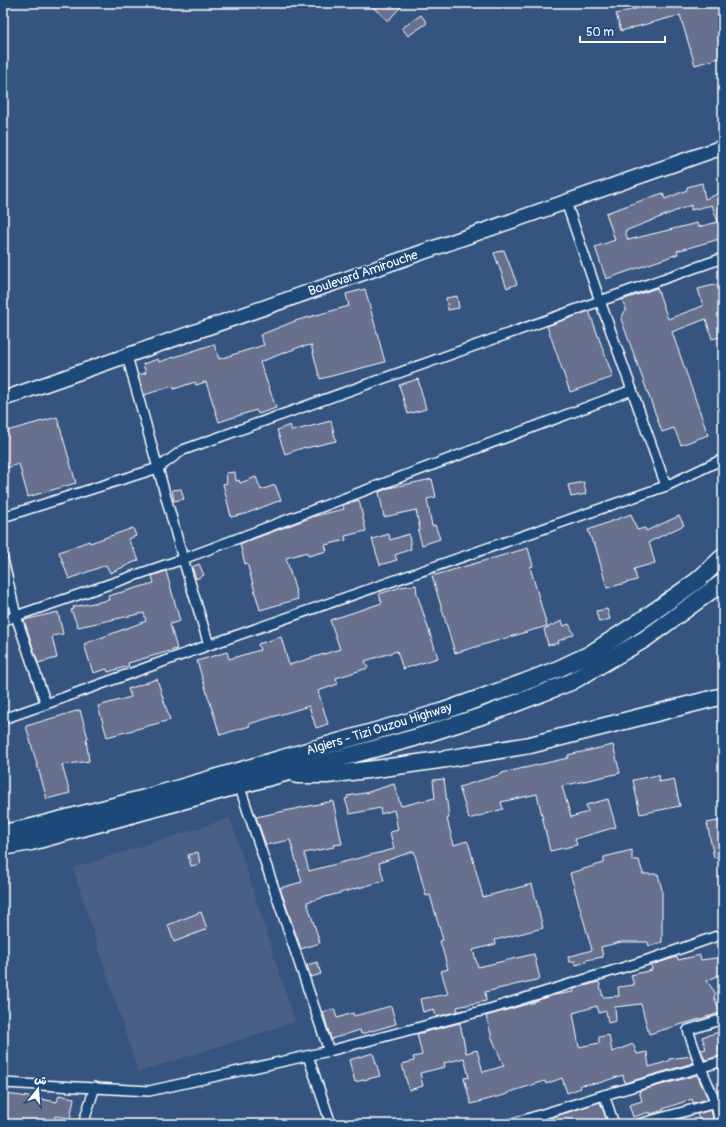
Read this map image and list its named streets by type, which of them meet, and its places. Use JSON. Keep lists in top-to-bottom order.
{
  "streets": {
    "highway": ["Algiers - Tizi Ouzou Highway"],
    "main road": ["Boulevard Amirouche"]
  },
  "scale_bar": "50 m",
  "north": "top"
}
